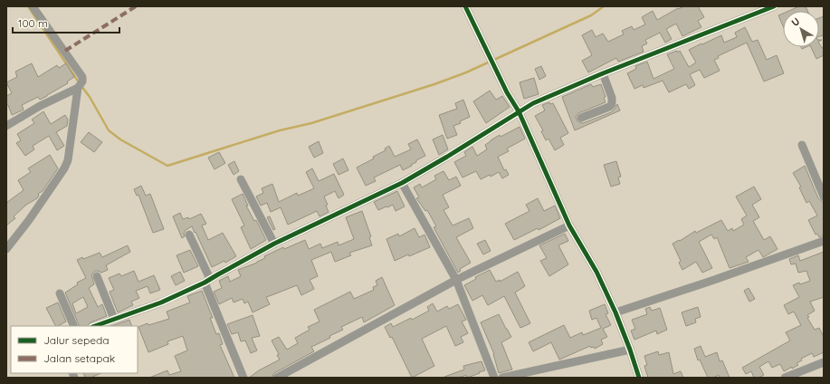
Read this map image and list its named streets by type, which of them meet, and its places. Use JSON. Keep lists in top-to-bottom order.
{
  "legend": ["Jalur sepeda", "Jalan setapak"],
  "scale_bar": "100 m",
  "north": "top left"
}
